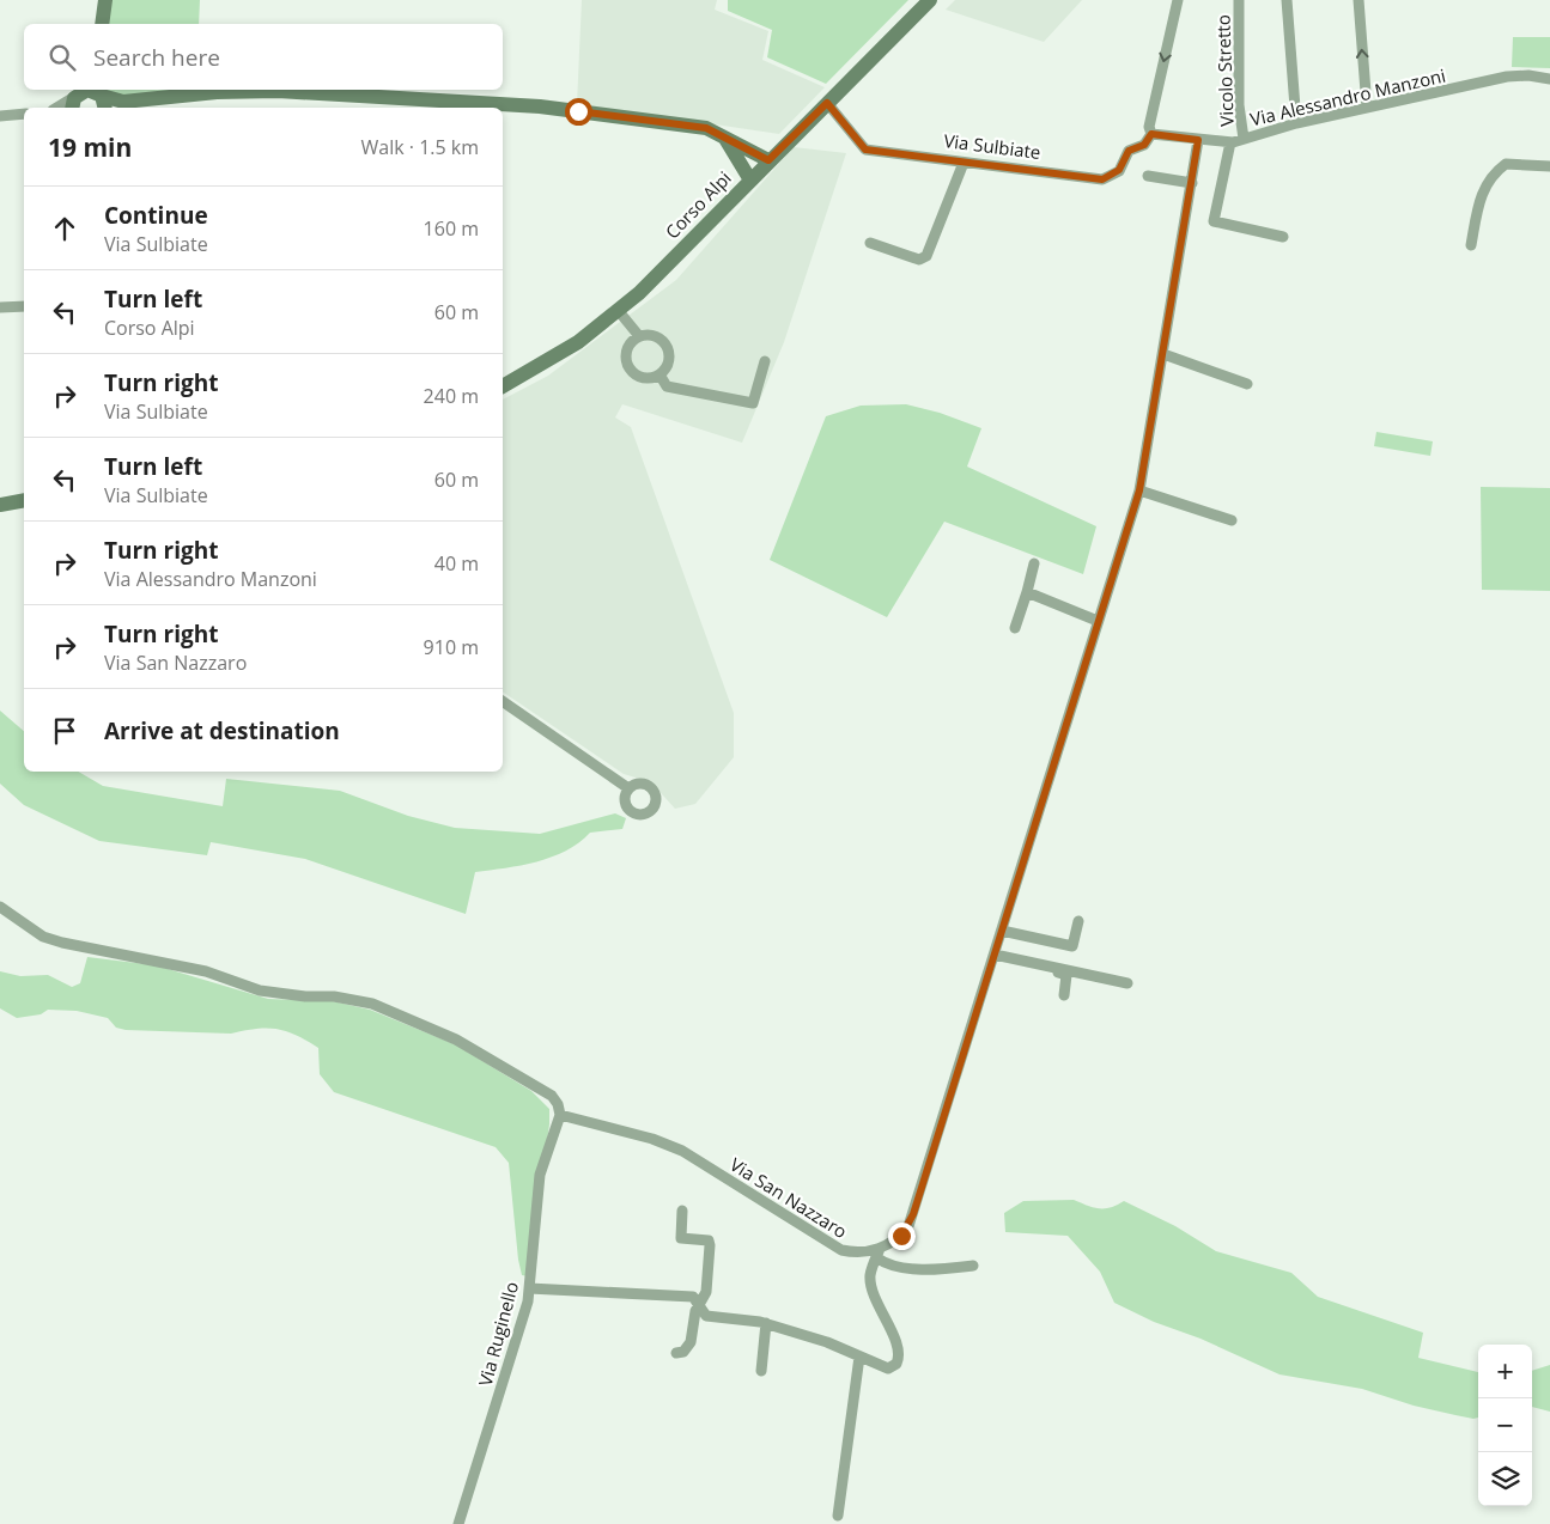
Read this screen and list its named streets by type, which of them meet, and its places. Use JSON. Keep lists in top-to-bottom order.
{
  "streets": {
    "street": [
      "Vicolo Stretto",
      "Via Alessandro Manzoni",
      "Via Sulbiate",
      "Corso Alpi",
      "Via San Nazzaro",
      "Via Ruginello"
    ]
  },
  "crossings": [
    ["Vicolo Stretto", "Via Alessandro Manzoni"],
    ["Via Alessandro Manzoni", "Via Sulbiate"],
    ["Via Sulbiate", "Corso Alpi"],
    ["Via San Nazzaro", "Via Ruginello"]
  ],
  "page": {
    "search": "Search here",
    "heading": ["19 min", "Walk · 1.5 km"],
    "list": [
      ["Continue", "Via Sulbiate", "160 m"],
      ["Turn left", "Corso Alpi", "60 m"],
      ["Turn right", "Via Sulbiate", "240 m"],
      ["Turn left", "Via Sulbiate", "60 m"],
      ["Turn right", "Via Alessandro Manzoni", "40 m"],
      ["Turn right", "Via San Nazzaro", "910 m"],
      "Arrive at destination"
    ],
    "map_buttons": ["+", "−"]
  }
}
